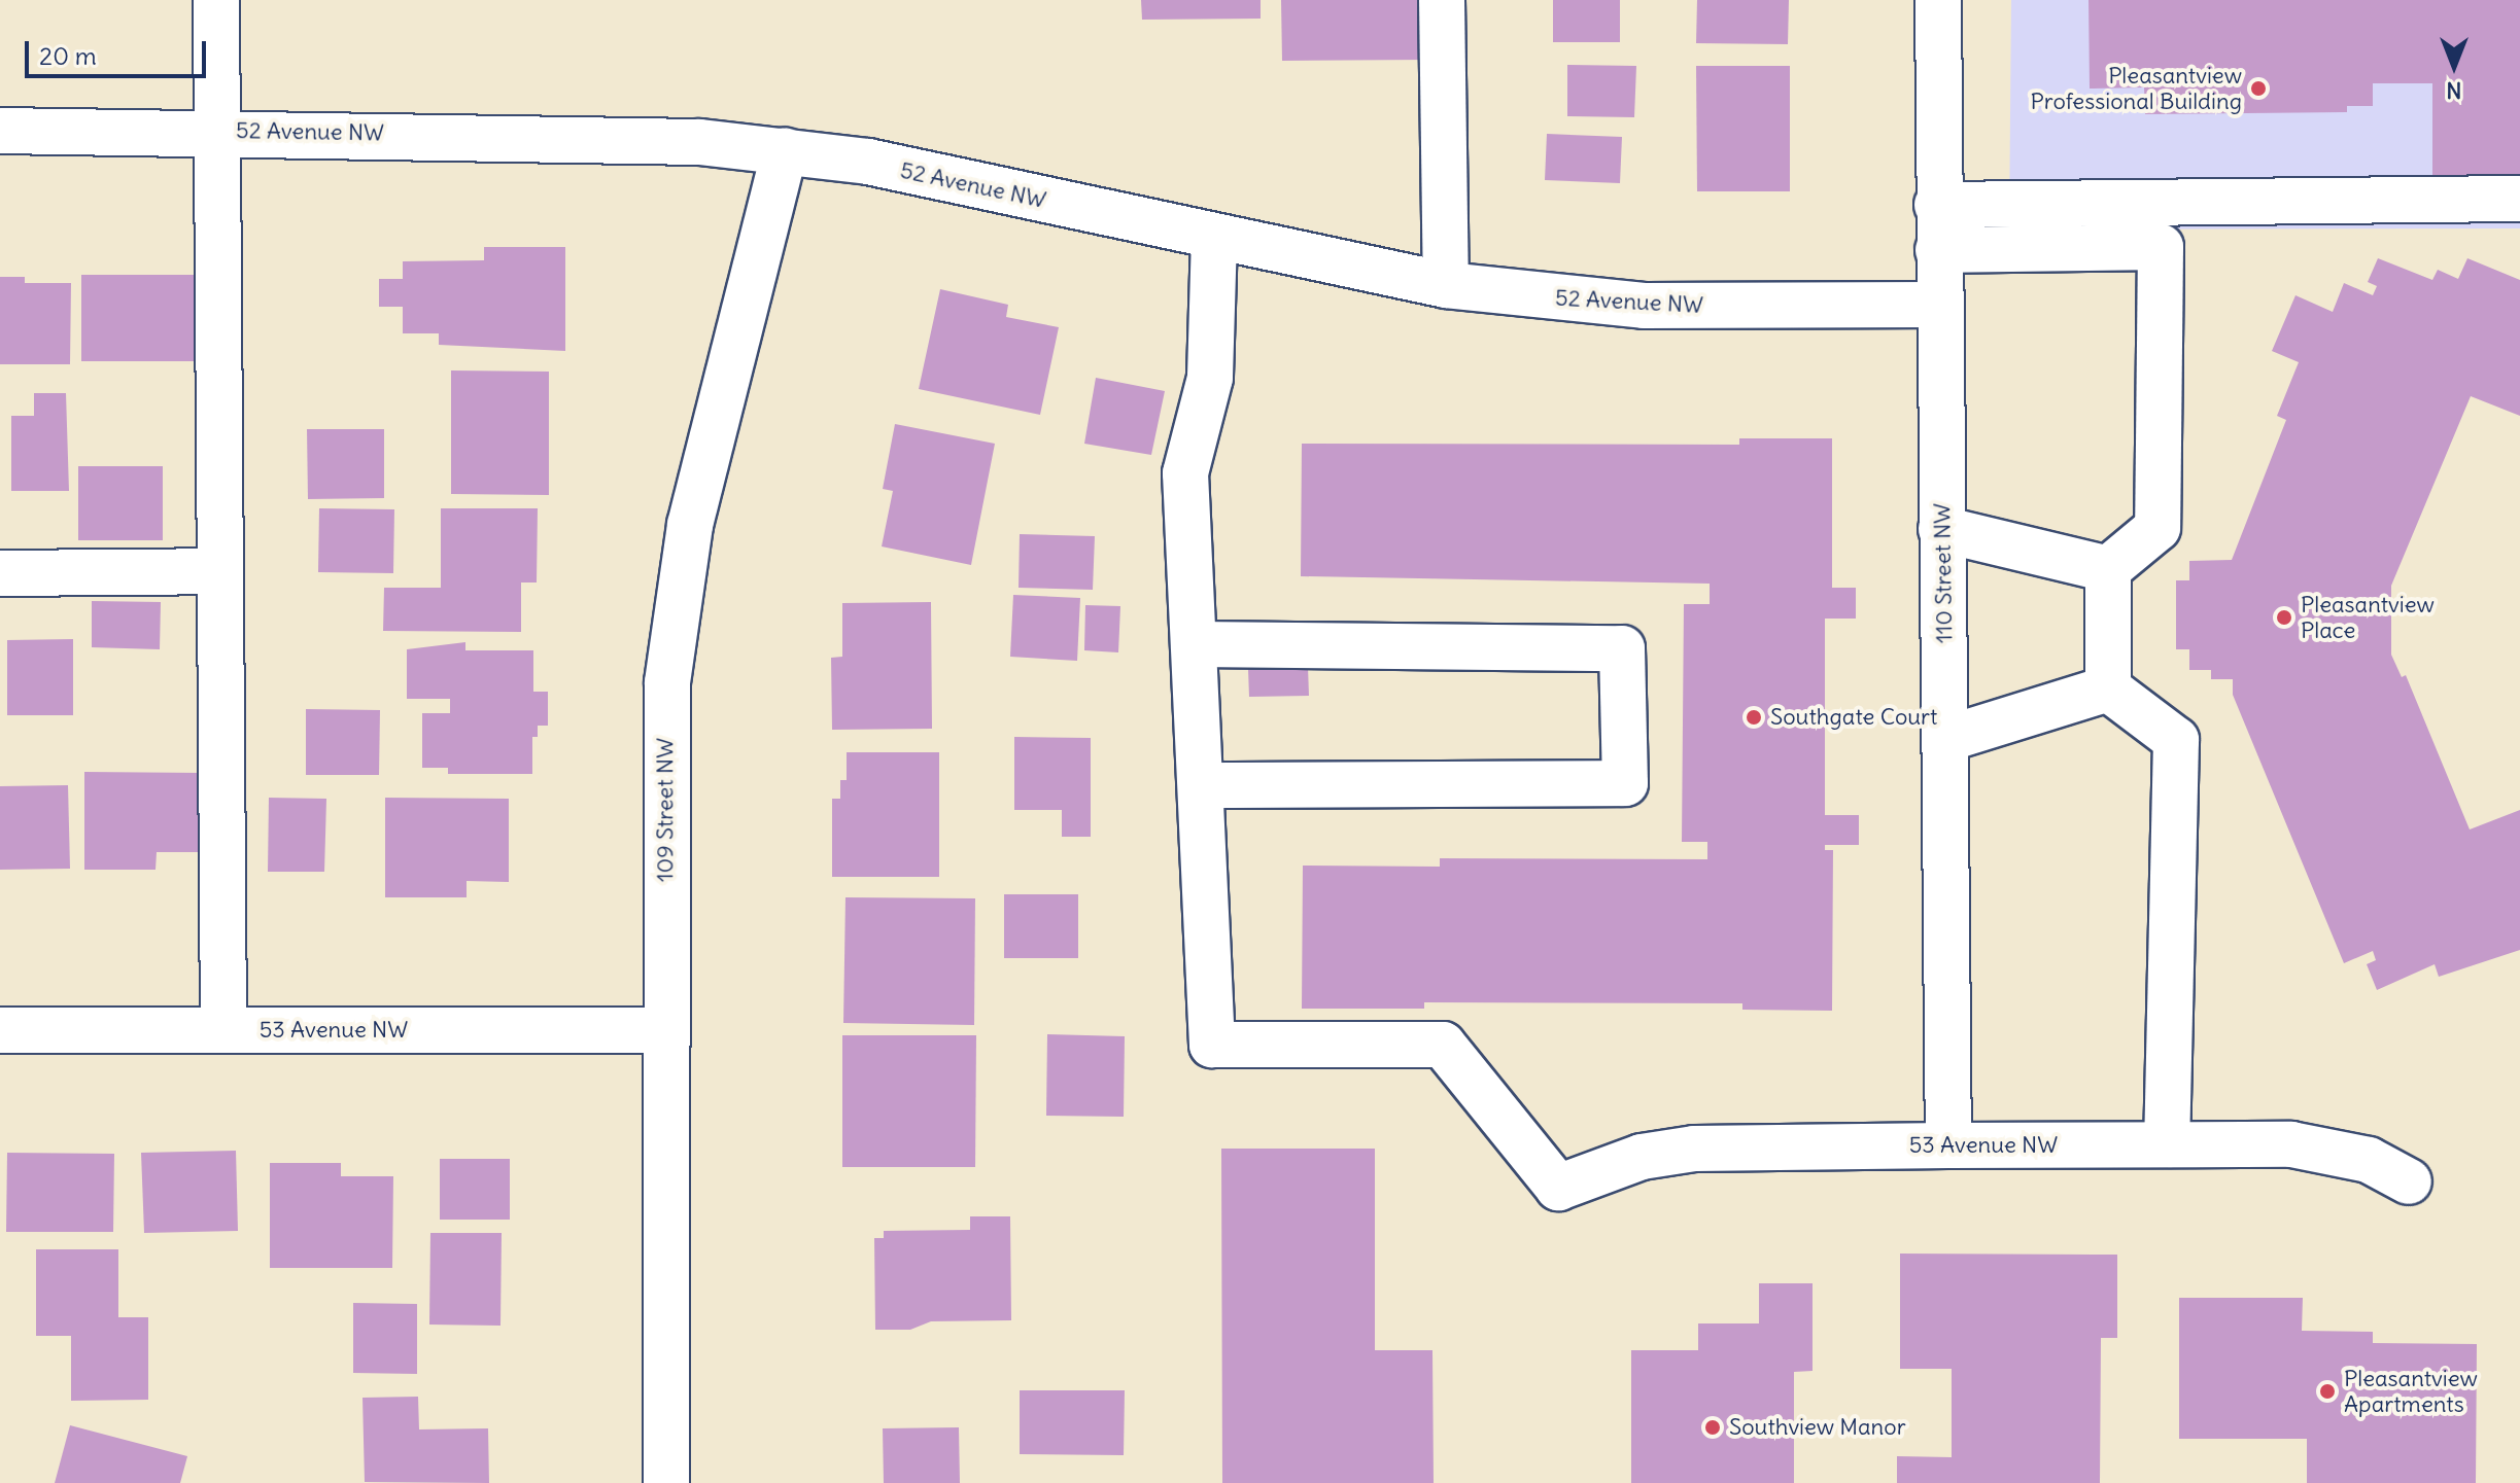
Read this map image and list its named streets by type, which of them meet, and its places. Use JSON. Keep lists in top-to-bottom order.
{
  "streets": {
    "street": [
      "52 Avenue NW",
      "110 Street NW",
      "109 Street NW",
      "53 Avenue NW"
    ]
  },
  "crossings": [
    ["52 Avenue NW", "110 Street NW"],
    ["52 Avenue NW", "109 Street NW"],
    ["110 Street NW", "53 Avenue NW"],
    ["109 Street NW", "53 Avenue NW"]
  ],
  "places": [
    "Pleasantview Professional Building",
    "Pleasantview Place",
    "Southgate Court",
    "Pleasantview Apartments",
    "Southview Manor"
  ],
  "scale_bar": "20 m",
  "north": "bottom"
}
